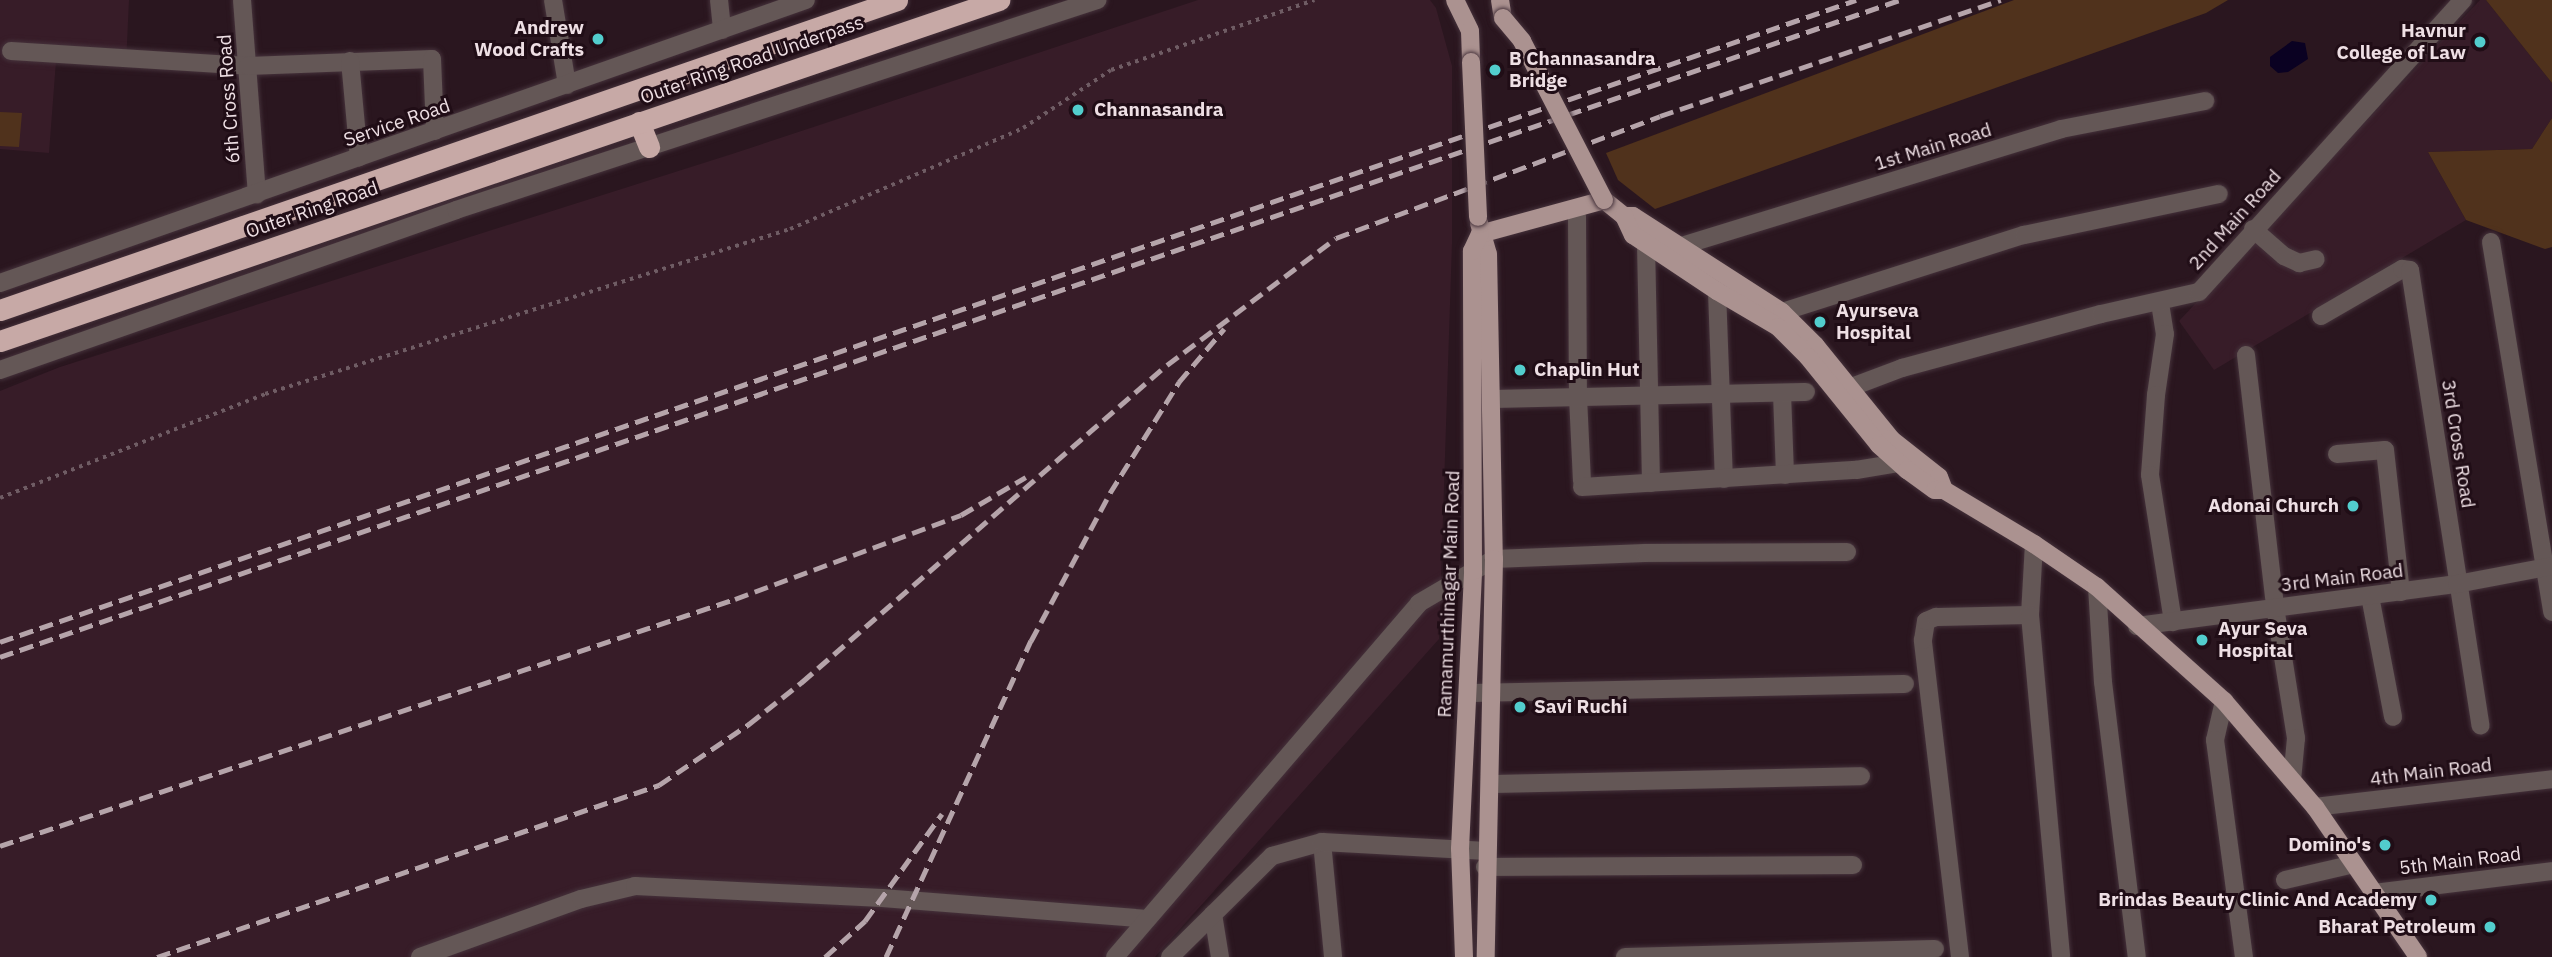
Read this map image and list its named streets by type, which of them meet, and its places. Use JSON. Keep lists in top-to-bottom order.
{
  "streets": {
    "highway": ["Outer Ring Road Underpass", "Outer Ring Road"],
    "main road": ["Ramamurthinagar Main Road"],
    "street": [
      "6th Cross Road",
      "Service Road",
      "1st Main Road",
      "2nd Main Road",
      "3rd Cross Road",
      "3rd Main Road",
      "4th Main Road",
      "5th Main Road"
    ]
  },
  "crossings": [
    ["Outer Ring Road Underpass", "Outer Ring Road"],
    ["6th Cross Road", "Service Road"],
    ["3rd Cross Road", "3rd Main Road"]
  ],
  "places": [
    "Andrew Wood Crafts",
    "Havnur College of Law",
    "B Channasandra Bridge",
    "Channasandra",
    "Ayurseva Hospital",
    "Chaplin Hut",
    "Adonai Church",
    "Ayur Seva Hospital",
    "Savi Ruchi",
    "Domino's",
    "Brindas Beauty Clinic And Academy",
    "Bharat Petroleum"
  ]
}
